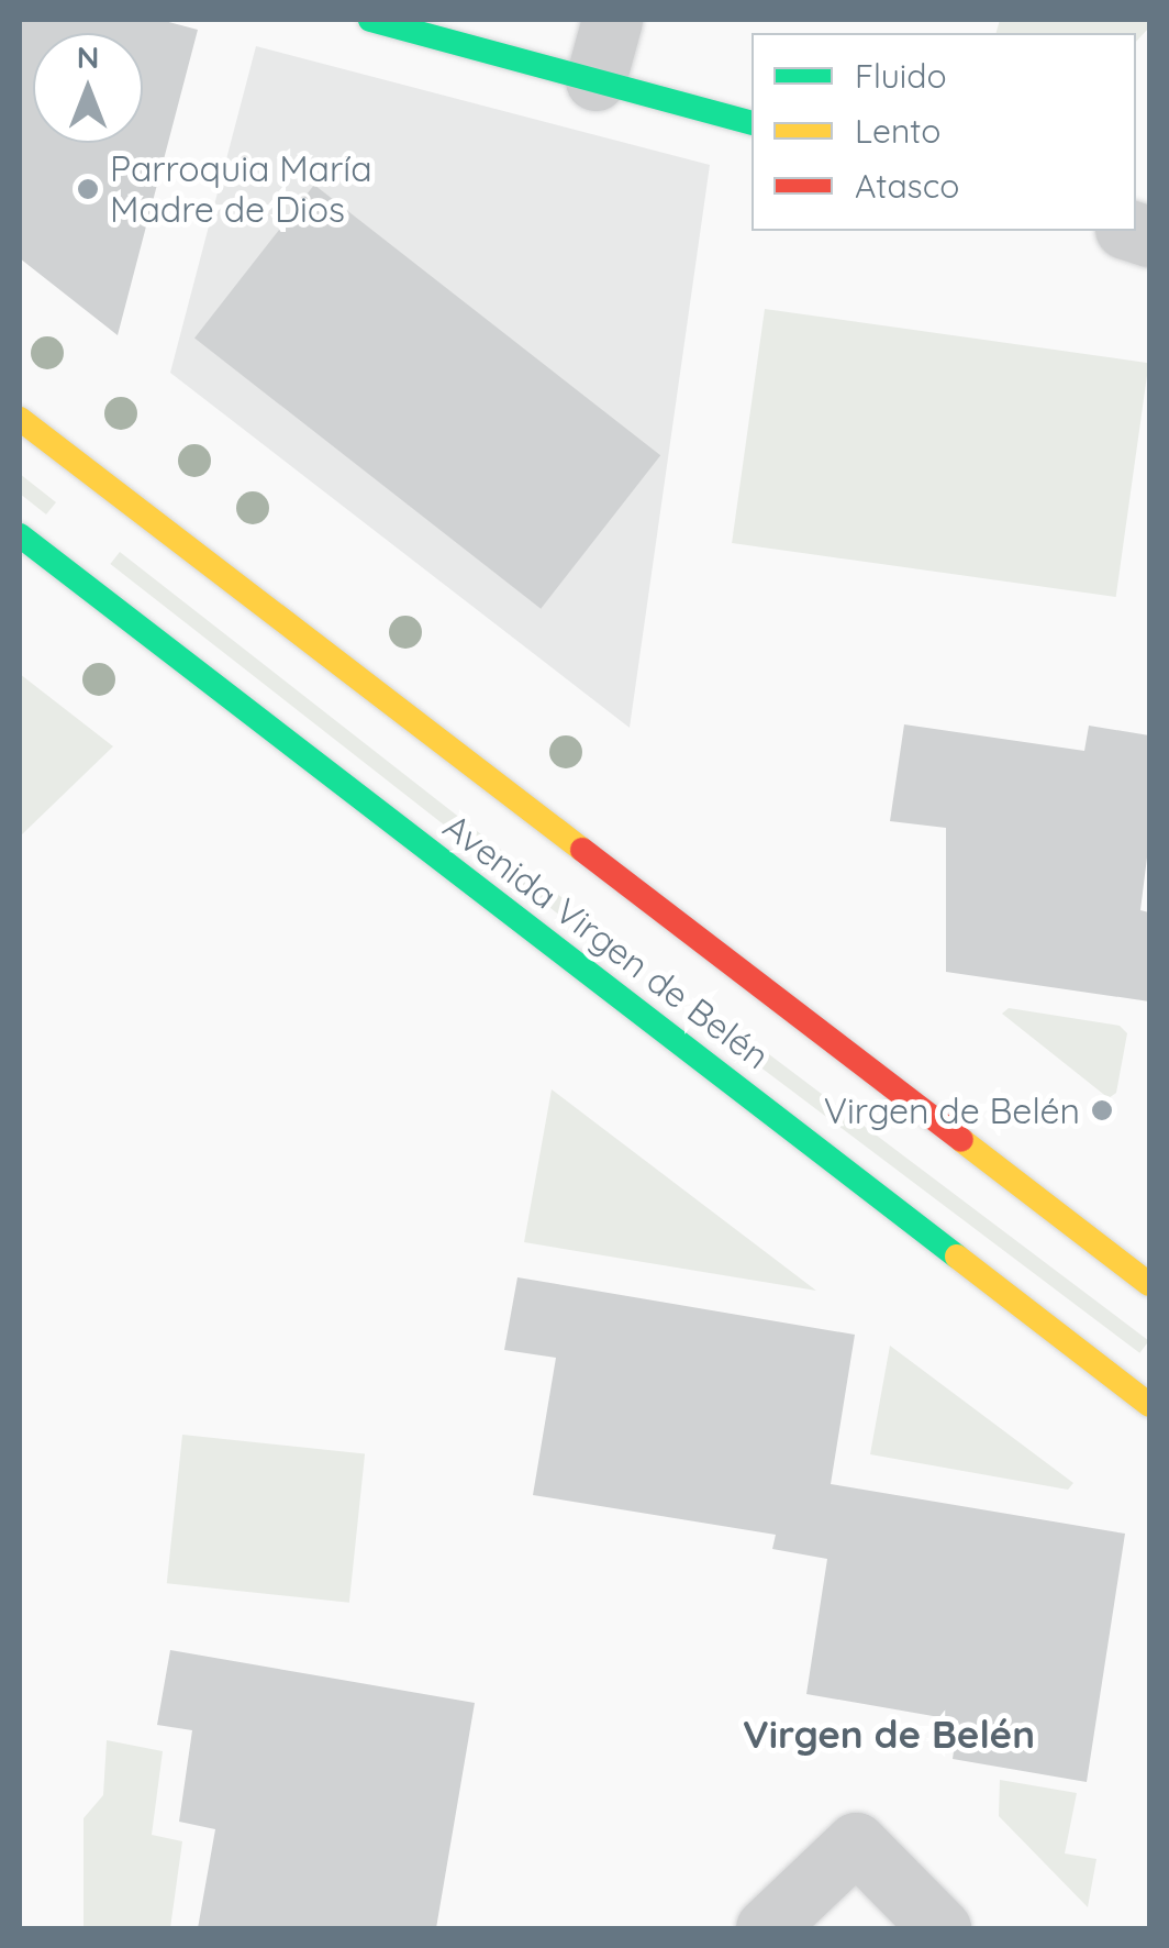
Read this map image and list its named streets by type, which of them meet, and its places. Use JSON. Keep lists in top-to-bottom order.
{
  "streets": {
    "street": ["Avenida Virgen de Belén"]
  },
  "districts": ["Virgen de Belén"],
  "places": ["Parroquia María Madre de Dios", "Virgen de Belén"],
  "legend": ["Fluido", "Lento", "Atasco"],
  "north": "top"
}
